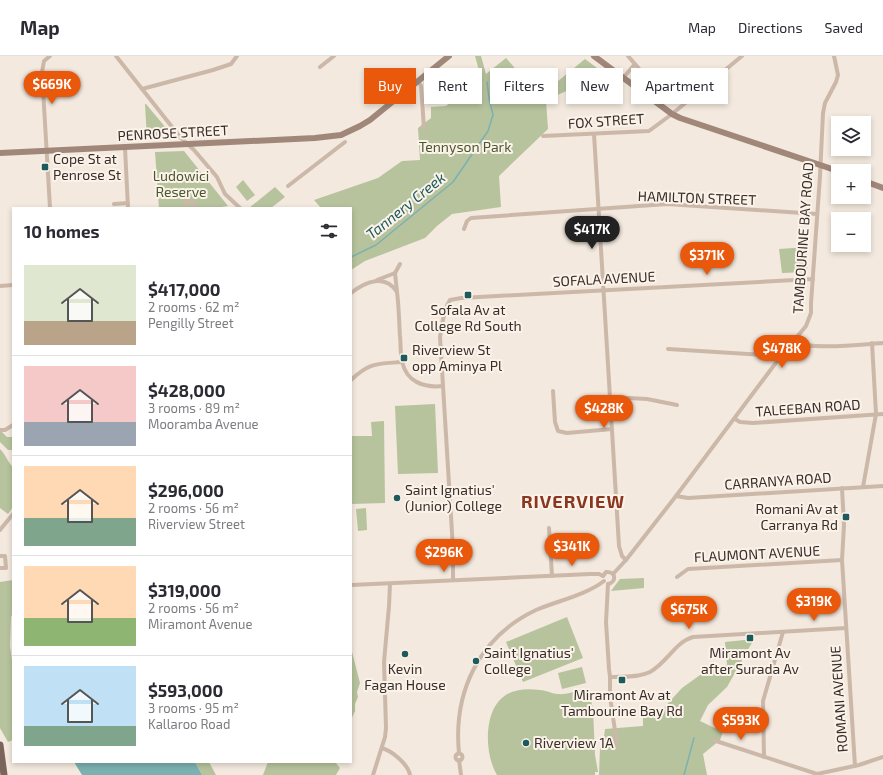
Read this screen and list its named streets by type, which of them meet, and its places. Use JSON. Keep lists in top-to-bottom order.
{
  "streets": {
    "main road": ["PENROSE STREET"],
    "street": [
      "FOX STREET",
      "HAMILTON STREET",
      "TAMBOURINE BAY ROAD",
      "SOFALA AVENUE",
      "TALEEBAN ROAD",
      "CARRANYA ROAD",
      "FLAUMONT AVENUE",
      "ROMANI AVENUE"
    ]
  },
  "crossings": [
    ["HAMILTON STREET", "TAMBOURINE BAY ROAD"],
    ["TAMBOURINE BAY ROAD", "SOFALA AVENUE"],
    ["TAMBOURINE BAY ROAD", "TALEEBAN ROAD"],
    ["TAMBOURINE BAY ROAD", "CARRANYA ROAD"],
    ["CARRANYA ROAD", "ROMANI AVENUE"],
    ["FLAUMONT AVENUE", "ROMANI AVENUE"]
  ],
  "districts": ["RIVERVIEW"],
  "water": ["Tannery Creek"],
  "parks": ["Tennyson Park", "Ludowici Reserve"],
  "places": {
    "transit": [
      "Cope St at Penrose St",
      "Sofala Av at College Rd South",
      "Riverview St opp Aminya Pl",
      "Romani Av at Carranya Rd",
      "Miramont Av after Surada Av",
      "Miramont Av at Tambourine Bay Rd"
    ],
    "other": [
      "Saint Ignatius' (Junior) College",
      "Kevin Fagan House",
      "Saint Ignatius' College",
      "Riverview 1A"
    ]
  },
  "page": {
    "header": "Map",
    "nav": ["Map", "Directions", "Saved"],
    "chip": [
      "Buy",
      "Rent",
      "Filters",
      "New",
      "Apartment"
    ],
    "price": [
      "$669K",
      "$417K",
      "$371K",
      "$478K",
      "$428K",
      "$341K",
      "$296K",
      "$319K",
      "$675K",
      "$593K"
    ],
    "map_buttons": ["+", "−"],
    "heading": "10 homes",
    "list": [
      {
        "name": "$417,000",
        "note": "2 rooms · 62 m² · Pengilly Street"
      },
      {
        "name": "$428,000",
        "note": "3 rooms · 89 m² · Mooramba Avenue"
      },
      {
        "name": "$296,000",
        "note": "2 rooms · 56 m² · Riverview Street"
      },
      {
        "name": "$319,000",
        "note": "2 rooms · 56 m² · Miramont Avenue"
      },
      {
        "name": "$593,000",
        "note": "3 rooms · 95 m² · Kallaroo Road"
      }
    ]
  }
}
